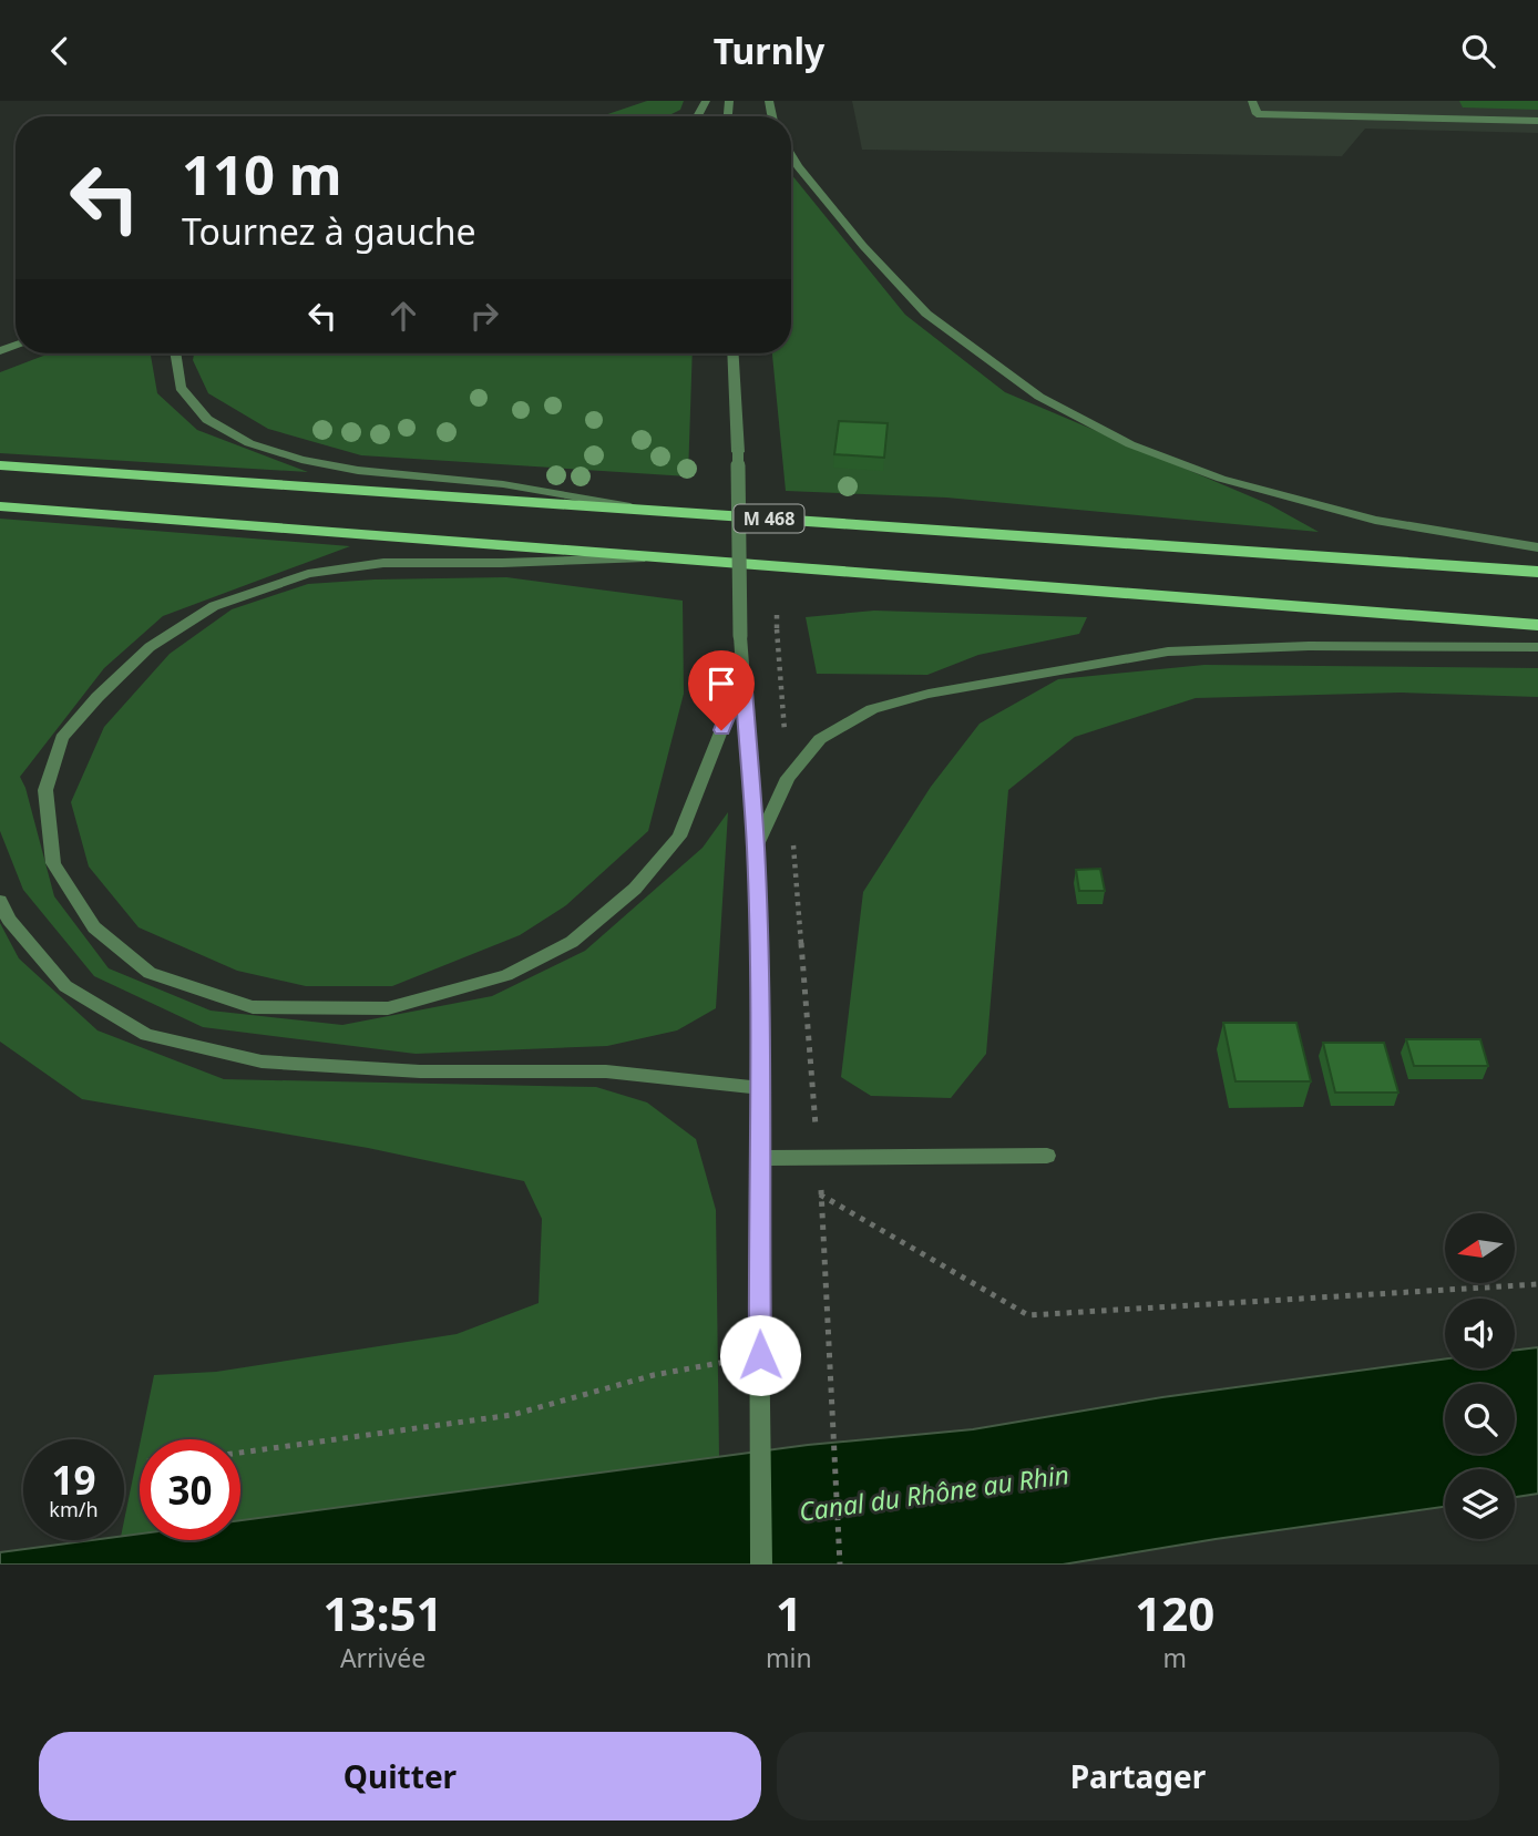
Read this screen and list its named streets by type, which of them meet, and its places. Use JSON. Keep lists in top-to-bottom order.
{
  "streets": {
    "main road": ["M 468"]
  },
  "water": ["Canal du Rhône au Rhin"],
  "north": "left",
  "page": {
    "header": "Turnly",
    "turn": ["110 m", "Tournez à gauche"],
    "speed": "19 km/h",
    "limit": "30",
    "eta": [
      "13:51",
      "Arrivée",
      "1",
      "min",
      "120",
      "m"
    ],
    "buttons": ["Quitter", "Partager"]
  }
}
